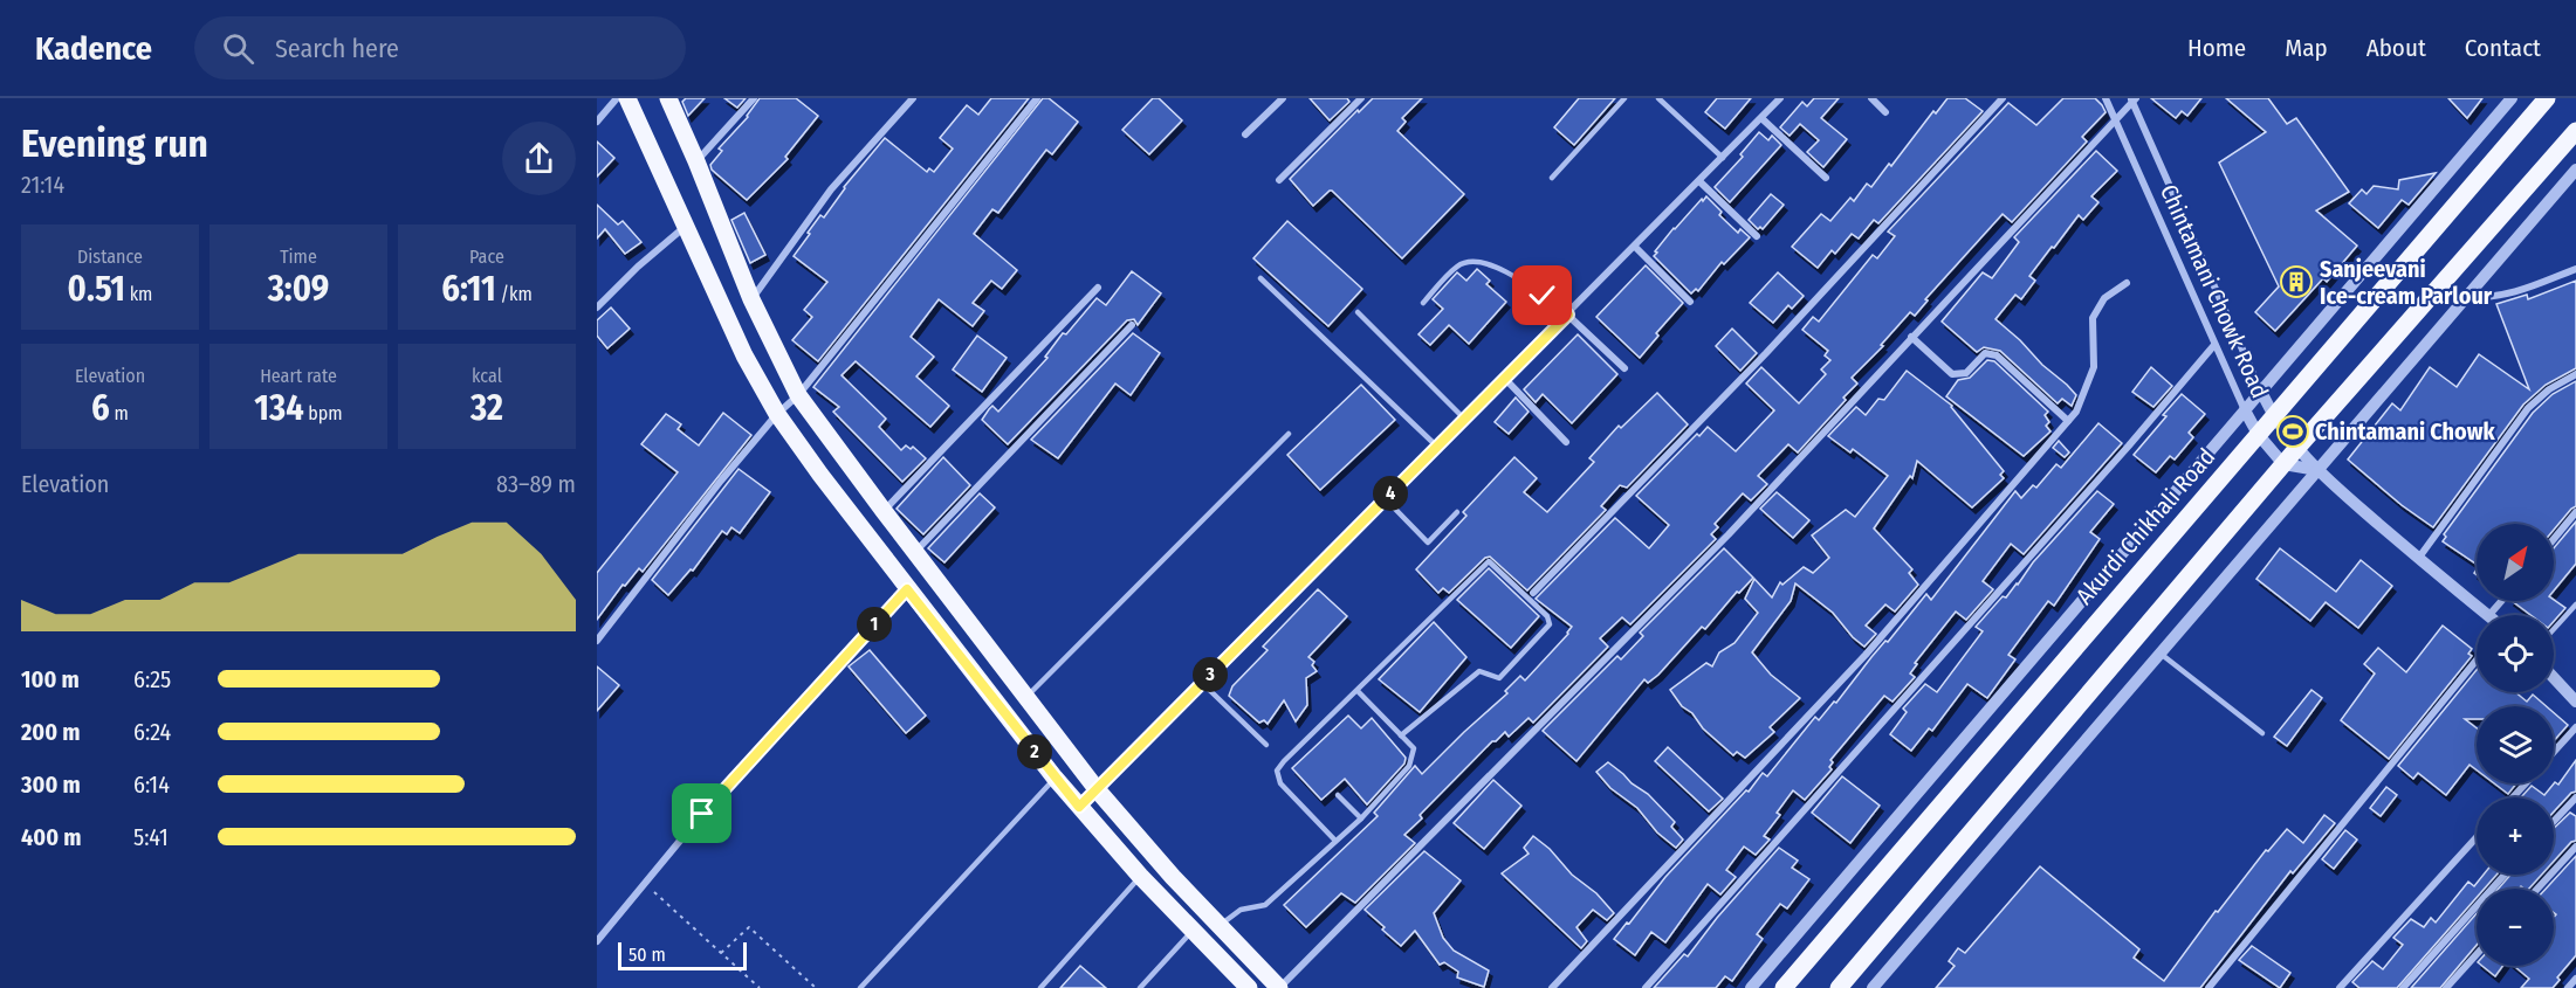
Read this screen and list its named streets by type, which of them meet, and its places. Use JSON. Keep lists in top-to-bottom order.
{
  "streets": {
    "main road": ["Akurdi Chikhali Road"],
    "street": ["Chintamani Chowk Road"]
  },
  "crossings": [
    ["Chintamani Chowk Road", "Akurdi Chikhali Road"]
  ],
  "places": {
    "building": ["Sanjeevani Ice-cream Parlour"],
    "sports": ["Chintamani Chowk"]
  },
  "scale_bar": "50 m",
  "north": "top right",
  "page": {
    "header": "Kadence",
    "search": "Search here",
    "nav": [
      "Home",
      "Map",
      "About",
      "Contact"
    ],
    "heading": ["Evening run", "21:14"],
    "stats": [
      ["Distance", "0.51 km"],
      ["Time", "3:09"],
      ["Pace", "6:11 /km"],
      ["Elevation", "6 m"],
      ["Heart rate", "134 bpm"],
      ["kcal", "32"]
    ],
    "chart": ["Elevation", "83–89 m"],
    "pins": [
      "4",
      "1",
      "3",
      "2"
    ],
    "map_buttons": ["+", "−"],
    "list": [
      {
        "name": "100 m",
        "note": "6:25"
      },
      {
        "name": "200 m",
        "note": "6:24"
      },
      {
        "name": "300 m",
        "note": "6:14"
      },
      {
        "name": "400 m",
        "note": "5:41"
      }
    ],
    "scale": "50 m"
  }
}
